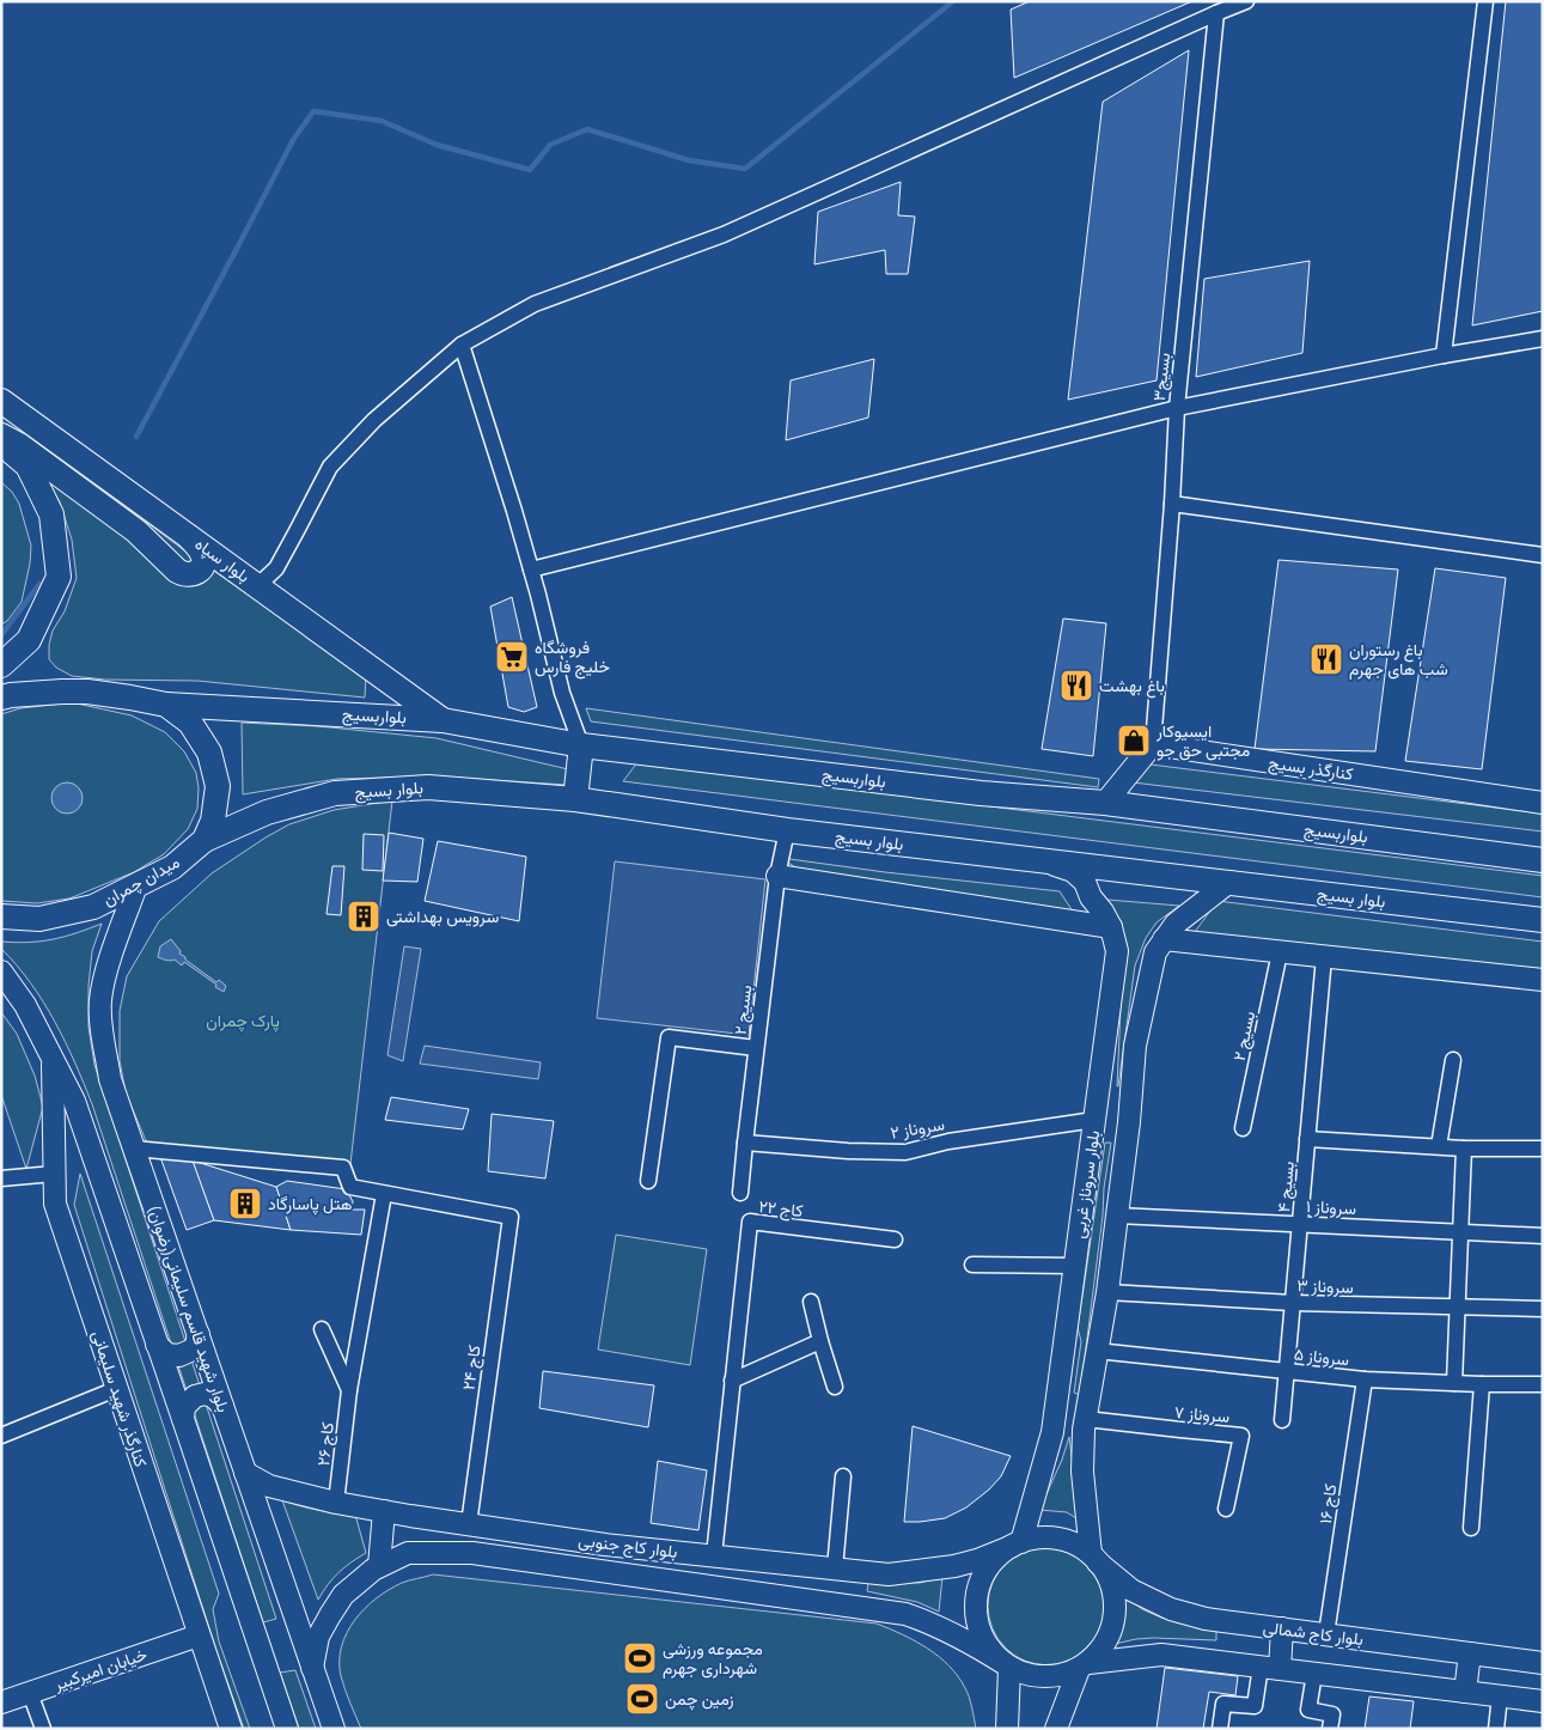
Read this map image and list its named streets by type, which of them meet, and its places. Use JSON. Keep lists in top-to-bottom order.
{
  "streets": {
    "main road": [
      "بلوار سپاه",
      "بلواربسیج",
      "کنارگذر بسیج",
      "بلوار بسیج",
      "میدان چمران",
      "بلوار سروناز غربی",
      "بلوار شهید قاسم سلیمانی(رضوان)",
      "کنارگذر شهید سلیمانی",
      "بلوار کاج جنوبی",
      "بلوار کاج شمالی",
      "خیابان امیرکبیر"
    ],
    "street": [
      "بسیج۳",
      "بسیج ۲",
      "سروناز ۲",
      "بسیج ۴",
      "سروناز ۱",
      "کاج ۲۲",
      "سروناز ۳",
      "سروناز ۵",
      "کاج ۲۴",
      "سروناز ۷",
      "کاج ۲۶",
      "کاج ۱۶"
    ]
  },
  "crossings": [
    ["بسیج۳", "کنارگذر بسیج"],
    ["بلوار سپاه", "بلواربسیج"],
    ["بلوار بسیج", "میدان چمران"],
    ["بلوار بسیج", "بسیج ۲"],
    ["بلوار بسیج", "بلوار سروناز غربی"],
    ["میدان چمران", "بلوار شهید قاسم سلیمانی(رضوان)"],
    ["بسیج ۲", "سروناز ۲"],
    ["سروناز ۲", "بلوار سروناز غربی"],
    ["بلوار سروناز غربی", "سروناز ۱"],
    ["بلوار سروناز غربی", "سروناز ۳"],
    ["بلوار سروناز غربی", "سروناز ۵"],
    ["بلوار سروناز غربی", "سروناز ۷"],
    ["بلوار سروناز غربی", "بلوار کاج جنوبی"],
    ["بلوار سروناز غربی", "بلوار کاج شمالی"],
    ["بسیج ۴", "سروناز ۱"],
    ["بسیج ۴", "سروناز ۳"],
    ["بسیج ۴", "سروناز ۵"],
    ["کاج ۲۲", "بلوار کاج جنوبی"],
    ["بلوار شهید قاسم سلیمانی(رضوان)", "بلوار کاج جنوبی"],
    ["سروناز ۵", "کاج ۱۶"],
    ["کاج ۲۴", "کاج ۲۶"],
    ["کاج ۲۴", "بلوار کاج جنوبی"],
    ["کنارگذر شهید سلیمانی", "خیابان امیرکبیر"],
    ["کاج ۲۶", "بلوار کاج جنوبی"],
    ["کاج ۱۶", "بلوار کاج شمالی"],
    ["بلوار کاج جنوبی", "بلوار کاج شمالی"]
  ],
  "parks": ["پارک چمران"],
  "places": {
    "supermarket": ["فروشگاه خلیج فارس"],
    "restaurant": ["باغ رستوران شب های جهرم", "باغ بهشت"],
    "shop": ["ایسیوکار مجتبی حق جو"],
    "building": ["سرویس بهداشتی", "هتل پاسارگاد"],
    "sports": ["مجموعه ورزشی شهرداری جهرم", "زمین چمن"]
  }
}
